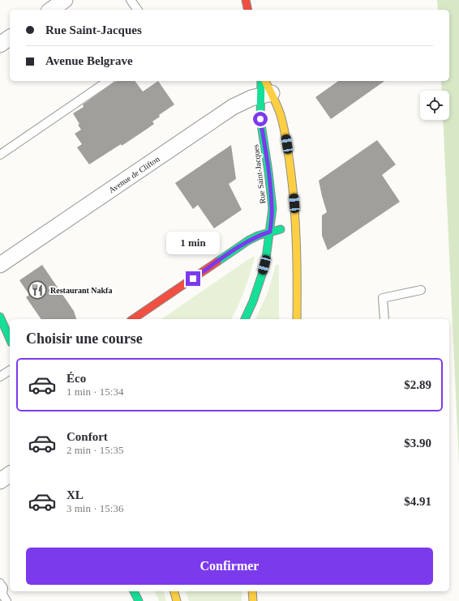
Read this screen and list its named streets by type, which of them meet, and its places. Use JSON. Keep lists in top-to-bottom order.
{
  "streets": {
    "main road": ["Rue Saint-Jacques"],
    "street": ["Avenue de Clifton"]
  },
  "crossings": [
    ["Avenue de Clifton", "Rue Saint-Jacques"]
  ],
  "places": {
    "restaurant": ["Restaurant Nakfa"]
  },
  "page": {
    "banner": ["Rue Saint-Jacques", "Avenue Belgrave"],
    "bubble": "1 min",
    "heading": "Choisir une course",
    "list": [
      {
        "name": "Éco",
        "note": "1 min · 15:34",
        "value": "$2.89"
      },
      {
        "name": "Confort",
        "note": "2 min · 15:35",
        "value": "$3.90"
      },
      {
        "name": "XL",
        "note": "3 min · 15:36",
        "value": "$4.91"
      }
    ],
    "buttons": "Confirmer"
  }
}
